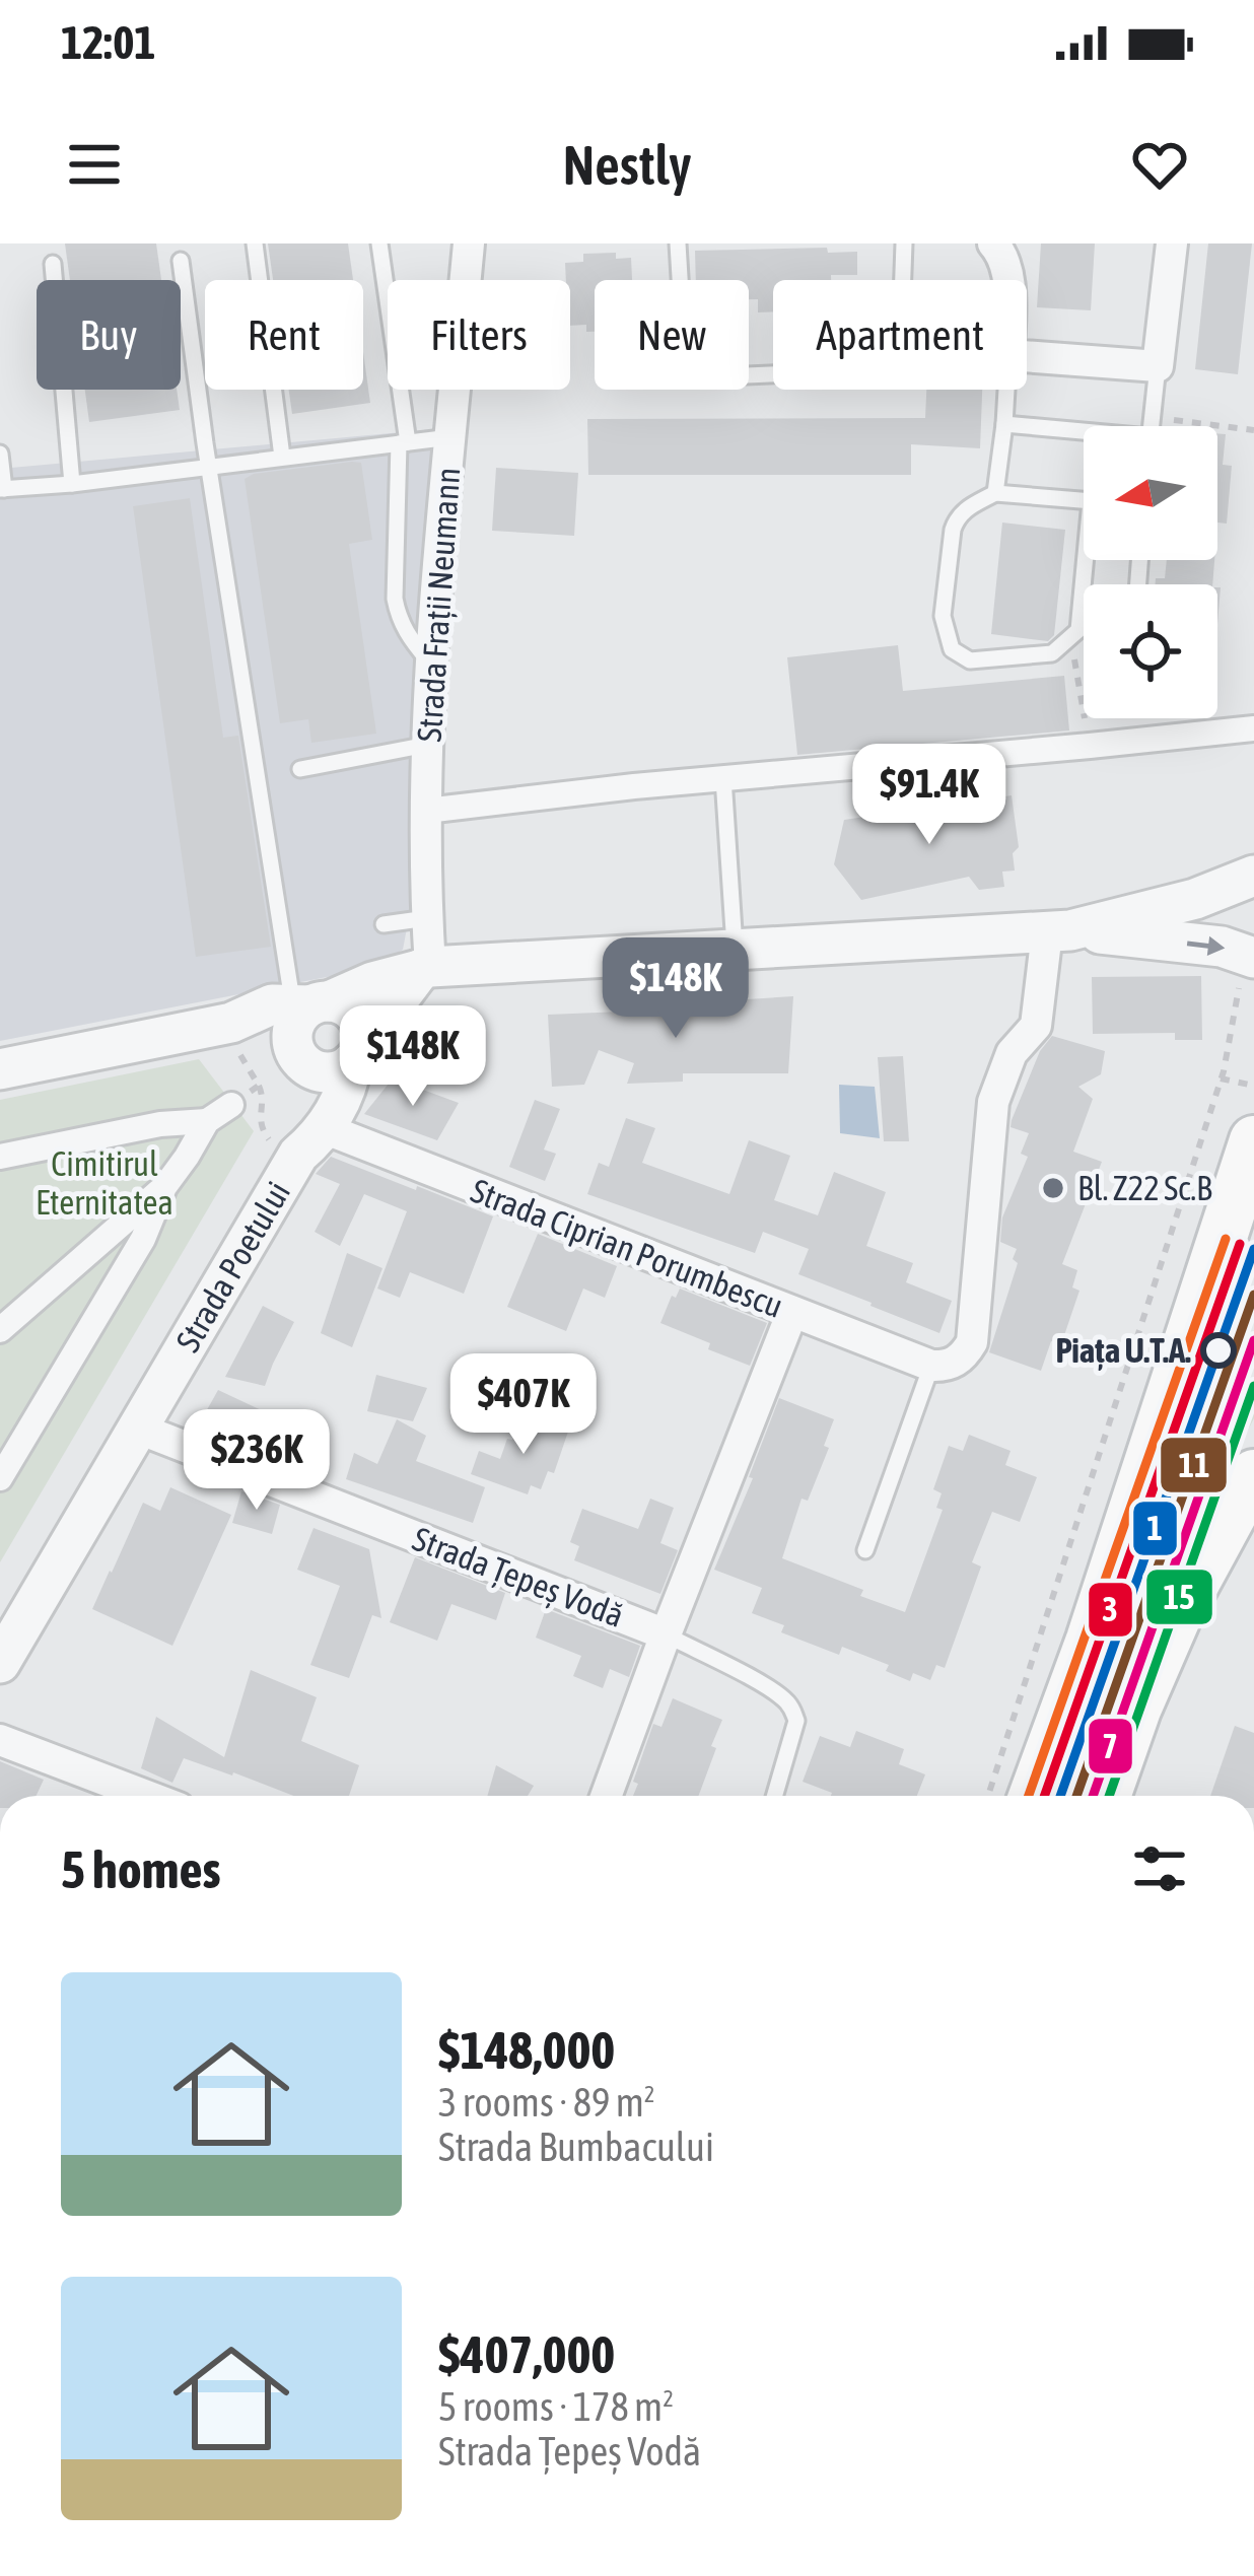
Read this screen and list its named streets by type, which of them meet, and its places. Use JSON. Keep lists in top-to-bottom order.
{
  "streets": {
    "street": [
      "Strada Frații Neumann",
      "Strada Ciprian Porumbescu",
      "Strada Poetului",
      "Strada Țepeș Vodă"
    ]
  },
  "crossings": [
    ["Strada Frații Neumann", "Strada Poetului"],
    ["Strada Ciprian Porumbescu", "Strada Poetului"],
    ["Strada Poetului", "Strada Țepeș Vodă"]
  ],
  "parks": ["Cimitirul Eternitatea"],
  "places": ["Bl. Z22 Sc.B", "Piața U.T.A."],
  "lines": [
    "tram line 3",
    "transit line 1",
    "transit line 11",
    "transit line 7",
    "transit line 15"
  ],
  "north": "left",
  "page": {
    "status": "12:01",
    "header": "Nestly",
    "chip": [
      "Buy",
      "Rent",
      "Filters",
      "New",
      "Apartment"
    ],
    "price": [
      "$91.4K",
      "$148K",
      "$148K",
      "$407K",
      "$236K"
    ],
    "heading": "5 homes",
    "list": [
      {
        "name": "$148,000",
        "note": "3 rooms · 89 m² · Strada Bumbacului"
      },
      {
        "name": "$407,000",
        "note": "5 rooms · 178 m² · Strada Țepeș Vodă"
      }
    ]
  }
}
